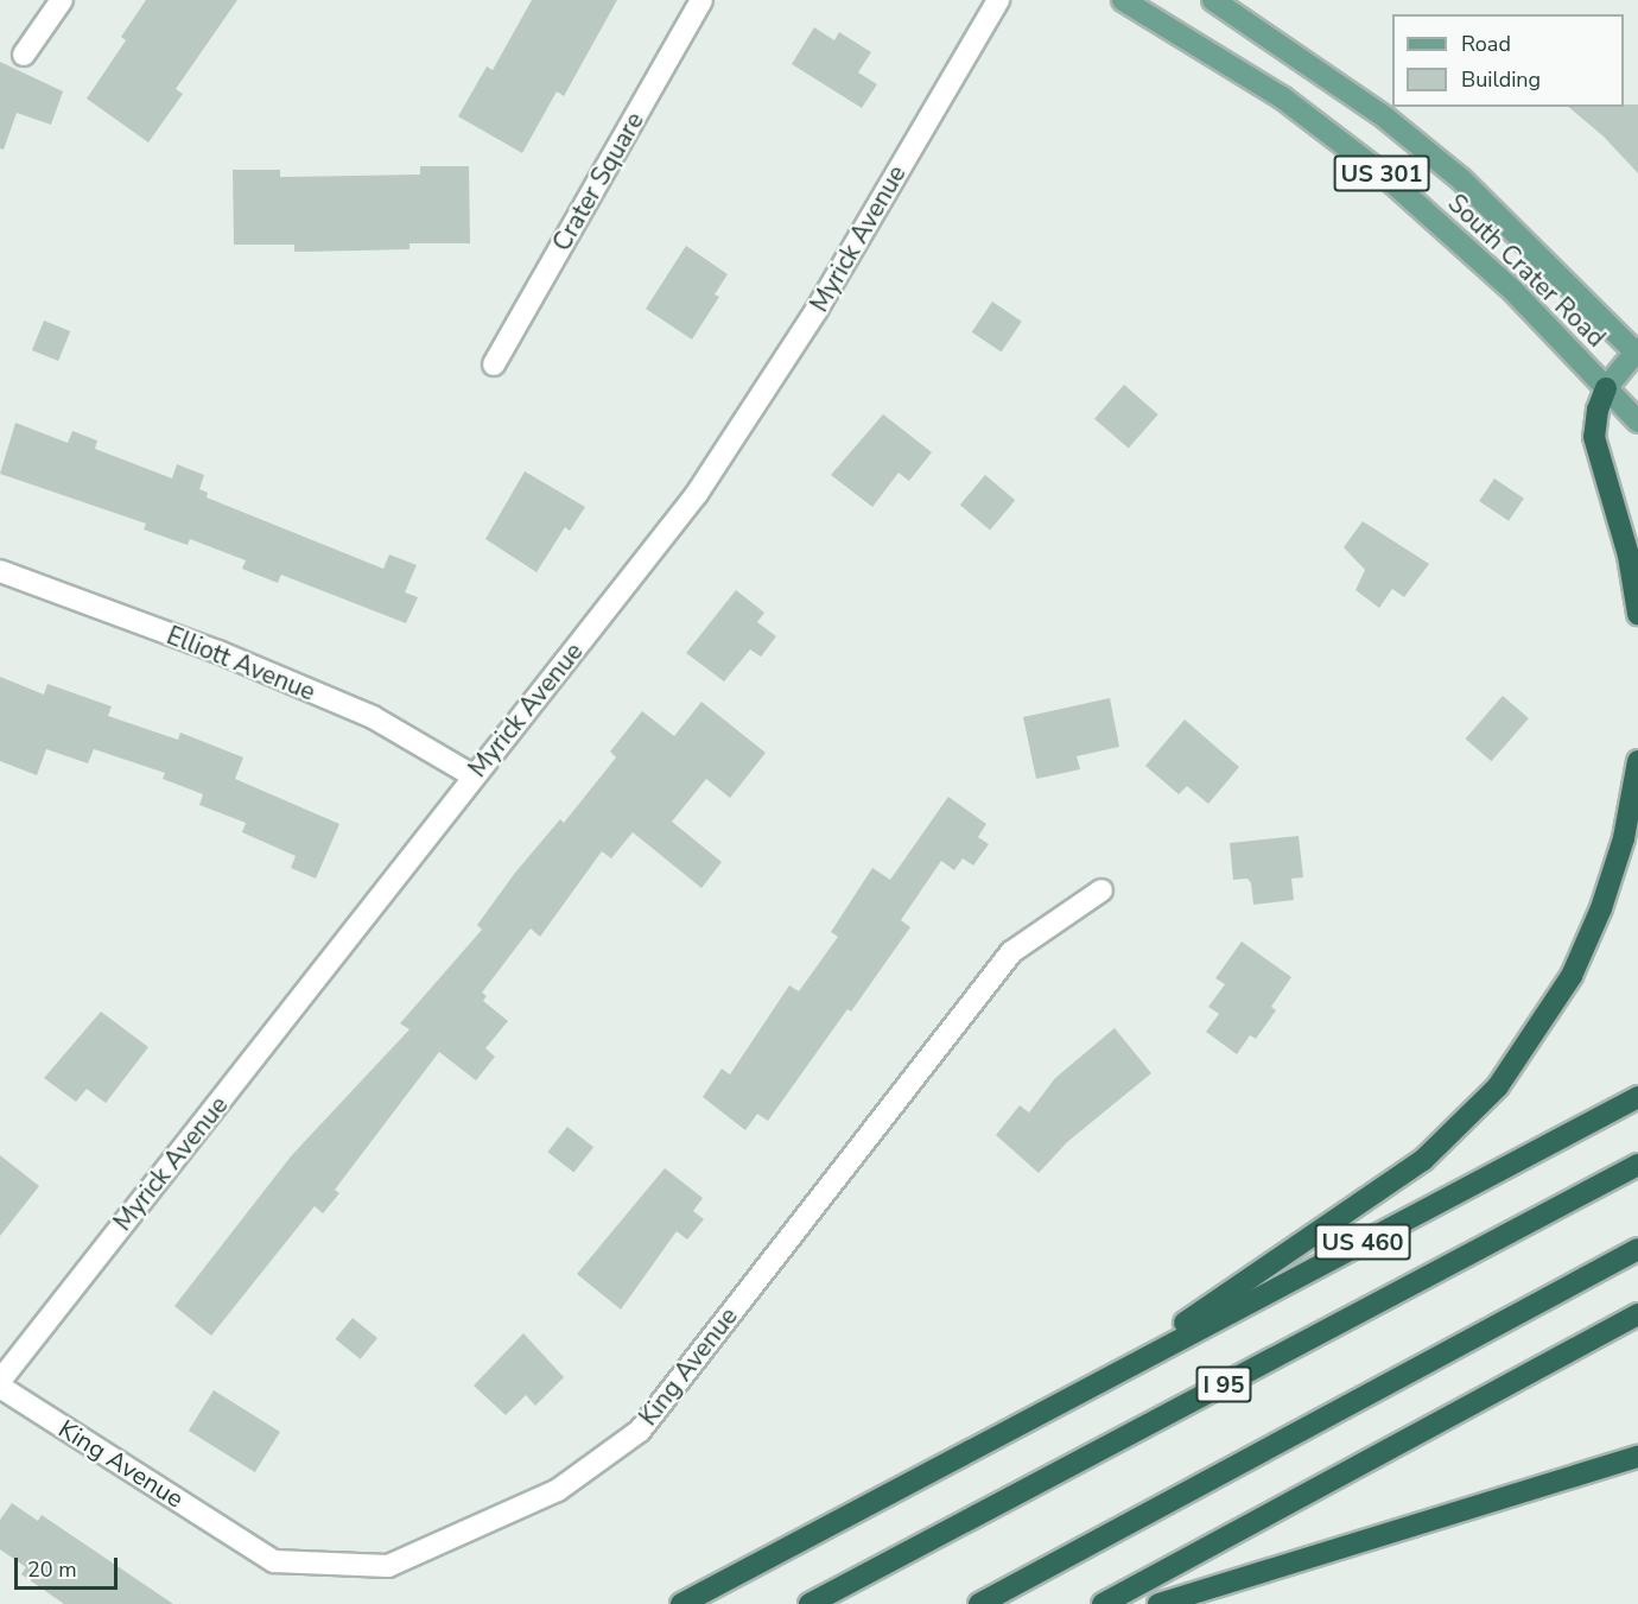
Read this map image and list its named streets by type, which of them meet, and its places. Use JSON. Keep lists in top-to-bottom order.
{
  "streets": {
    "highway": ["US 460", "I 95"],
    "main road": ["US 301", "South Crater Road"],
    "street": [
      "Crater Square",
      "Myrick Avenue",
      "Elliott Avenue",
      "King Avenue"
    ]
  },
  "crossings": [
    ["Myrick Avenue", "Elliott Avenue"],
    ["Myrick Avenue", "King Avenue"]
  ],
  "legend": ["Road", "Building"],
  "scale_bar": "20 m"
}
